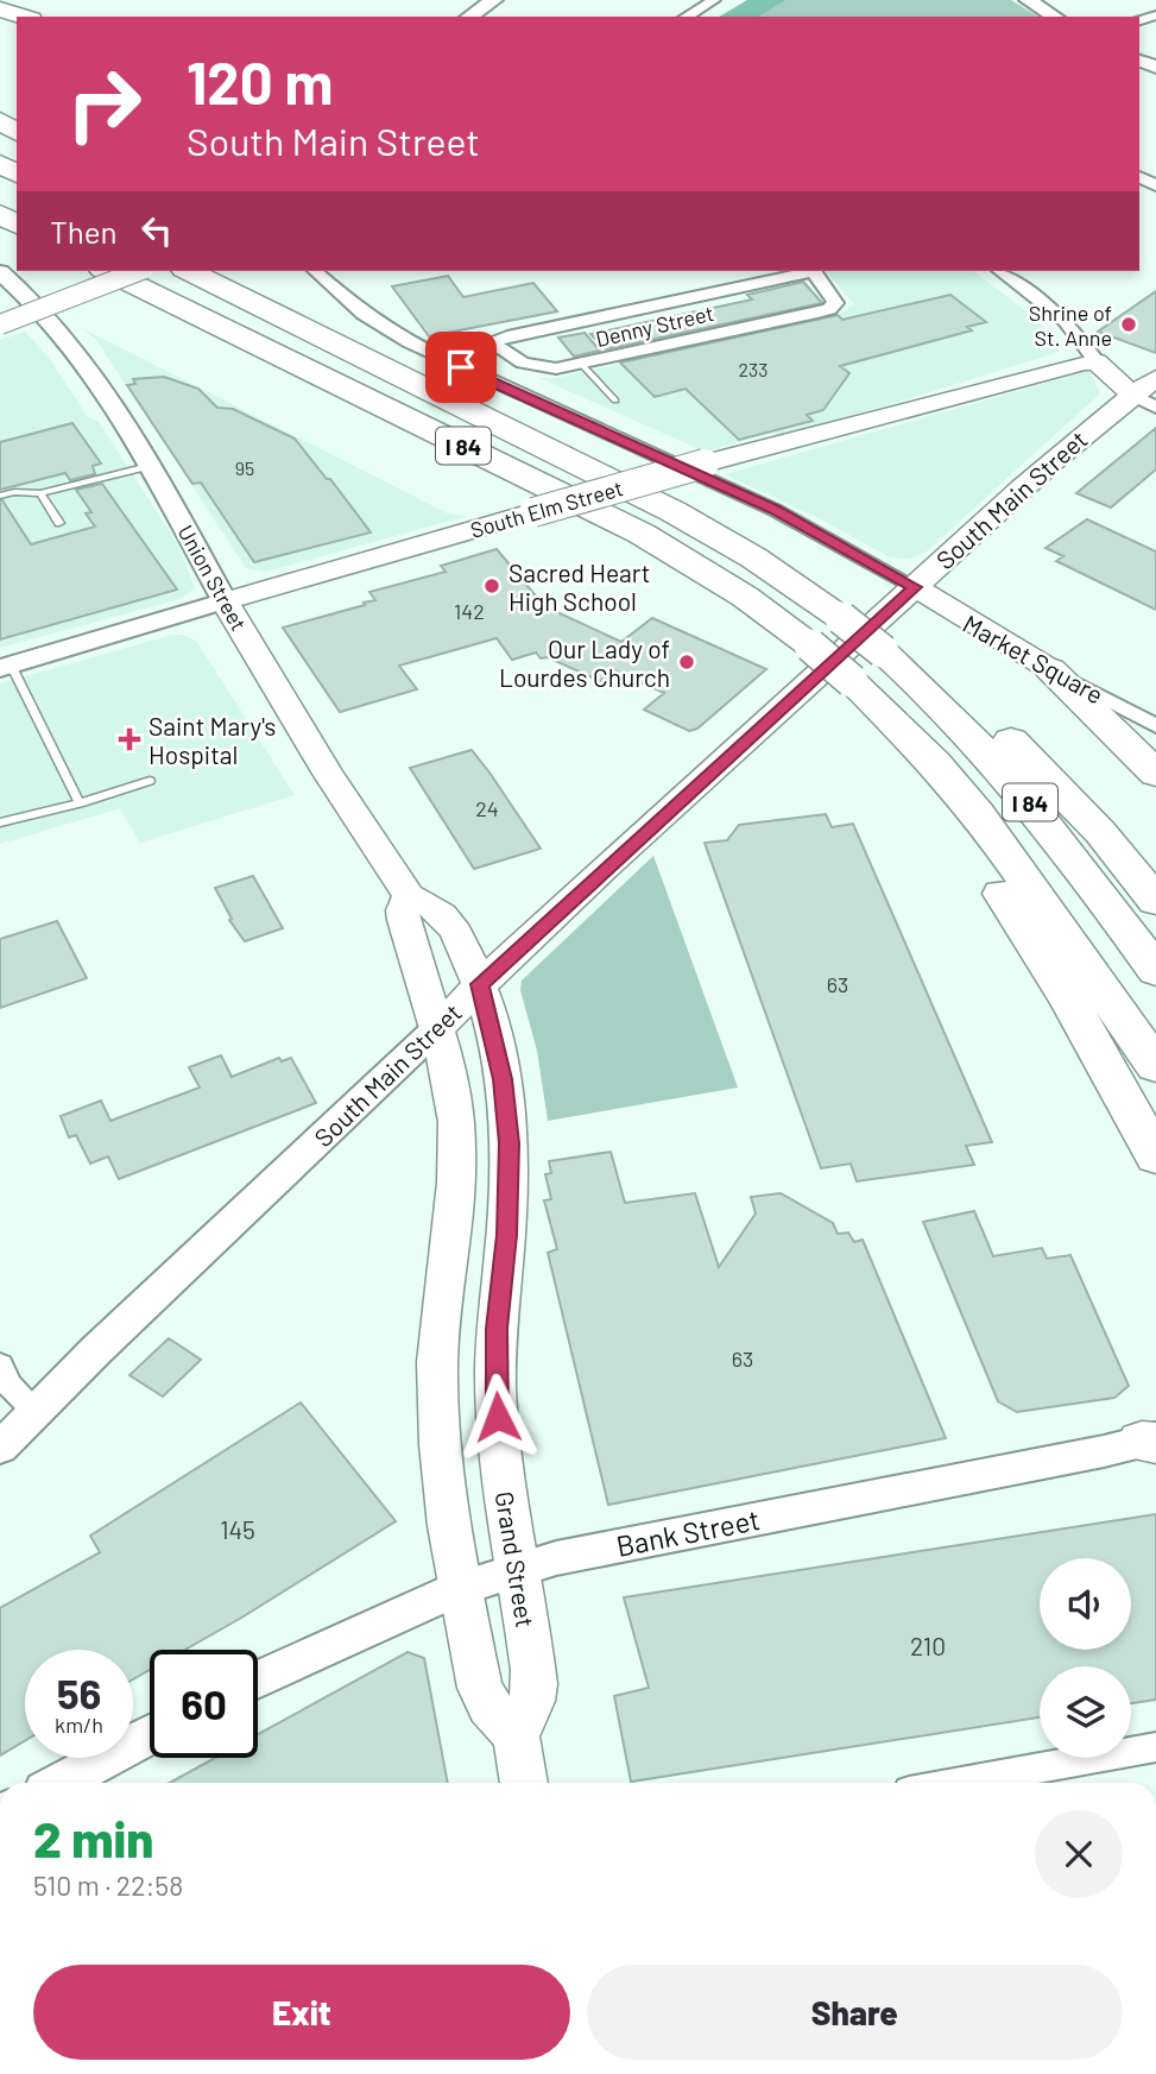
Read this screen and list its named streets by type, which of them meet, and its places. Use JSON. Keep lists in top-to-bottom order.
{
  "streets": {
    "highway": ["I 84"],
    "main road": [
      "South Main Street",
      "South Elm Street",
      "Union Street",
      "Market Square",
      "Bank Street",
      "Grand Street"
    ],
    "street": ["Denny Street"]
  },
  "crossings": [
    ["South Main Street", "Union Street"],
    ["South Main Street", "Market Square"],
    ["South Main Street", "Grand Street"],
    ["South Elm Street", "Union Street"],
    ["Union Street", "Grand Street"],
    ["Bank Street", "Grand Street"]
  ],
  "places": {
    "other": ["Shrine of St. Anne", "Sacred Heart High School", "Our Lady of Lourdes Church"],
    "health": ["Saint Mary's Hospital"]
  },
  "house_numbers": [
    "233",
    "95",
    "142",
    "24",
    "63",
    "63",
    "145",
    "210"
  ],
  "page": {
    "turn": ["120 m", "South Main Street"],
    "then": "Then",
    "speed": "56 km/h",
    "limit": "60",
    "heading": ["2 min", "510 m · 22:58"],
    "buttons": ["Exit", "Share"]
  }
}
